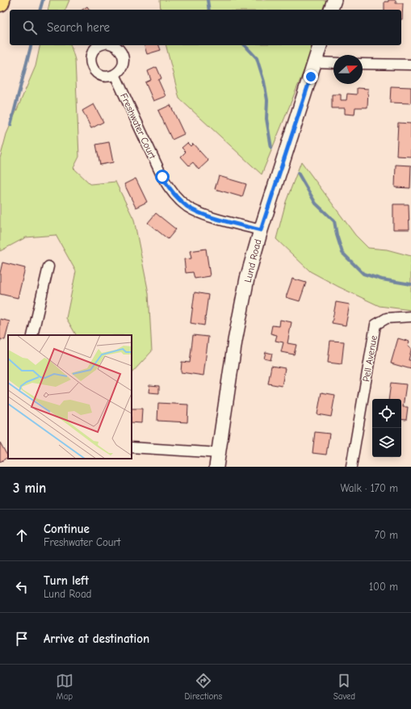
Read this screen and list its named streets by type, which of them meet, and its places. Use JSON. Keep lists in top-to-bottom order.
{
  "streets": {
    "street": ["Freshwater Court", "Lund Road", "Pell Avenue"]
  },
  "crossings": [
    ["Freshwater Court", "Lund Road"]
  ],
  "north": "right",
  "page": {
    "search": "Search here",
    "heading": ["3 min", "Walk · 170 m"],
    "list": [
      ["Continue", "Freshwater Court", "70 m"],
      ["Turn left", "Lund Road", "100 m"],
      "Arrive at destination"
    ],
    "nav": ["Map", "Directions", "Saved"]
  }
}
